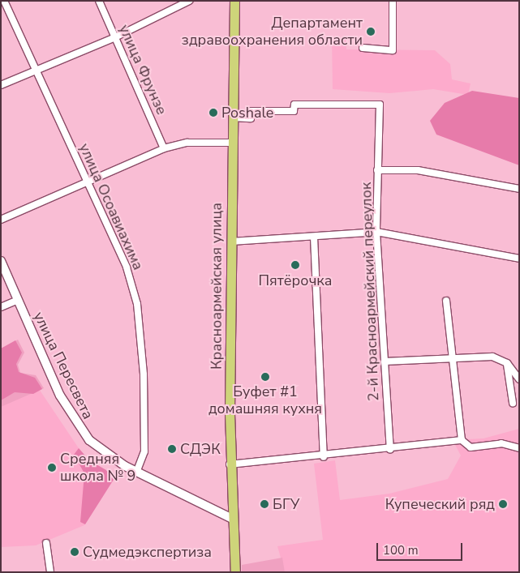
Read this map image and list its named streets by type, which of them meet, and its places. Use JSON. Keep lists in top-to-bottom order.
{
  "streets": {
    "main road": ["Красноармейская улица", "улица Пересвета"],
    "street": ["улица Фрунзе", "улица Осоавиахима", "2-й Красноармейский переулок"]
  },
  "crossings": [
    ["улица Осоавиахима", "улица Пересвета"],
    ["Красноармейская улица", "2-й Красноармейский переулок"],
    ["Красноармейская улица", "улица Пересвета"]
  ],
  "places": [
    "Департамент здравоохранения области",
    "Poshale",
    "Пятёрочка",
    "Буфет #1 домашняя кухня",
    "СДЭК",
    "Средняя школа № 9",
    "БГУ",
    "Купеческий ряд",
    "Судмедэкспертиза"
  ],
  "scale_bar": "100 m"
}
